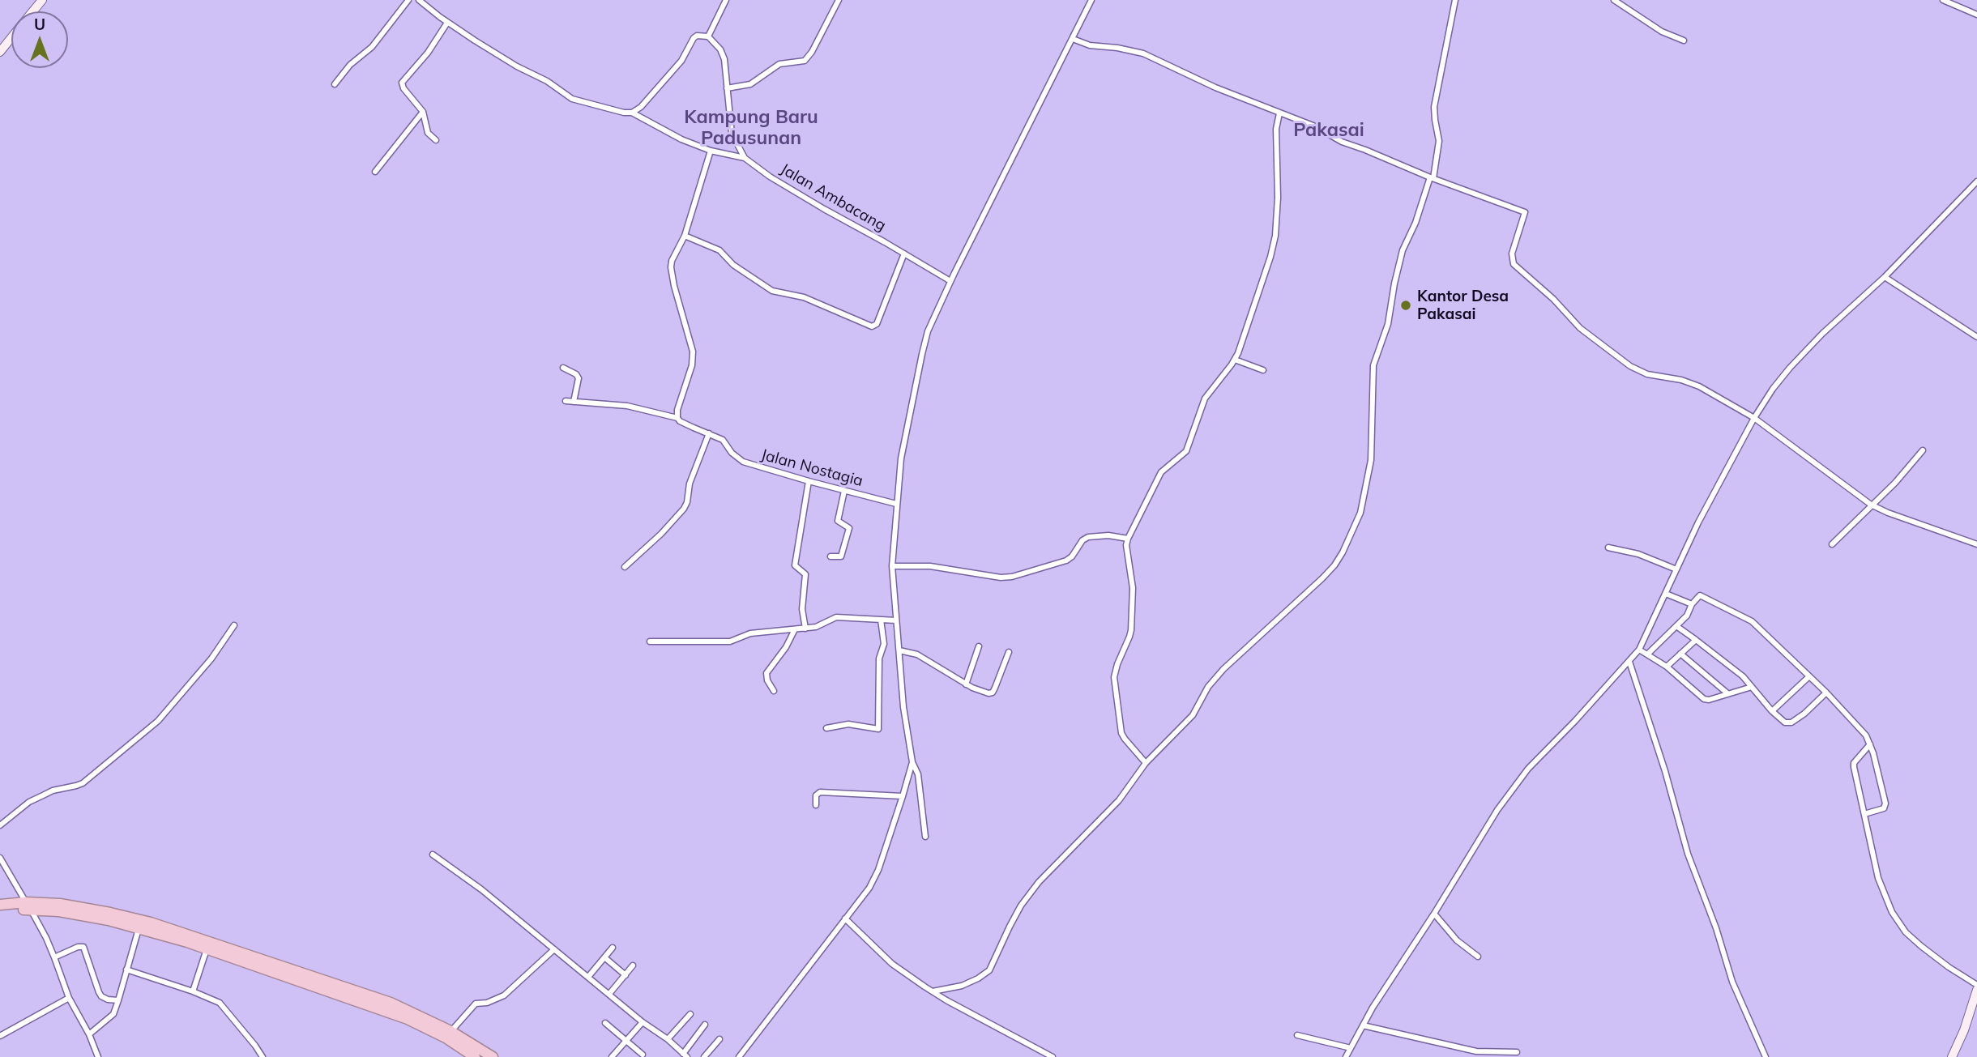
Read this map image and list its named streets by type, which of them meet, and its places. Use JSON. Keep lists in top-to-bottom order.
{
  "streets": {
    "street": ["Jalan Ambacang", "Jalan Nostagia"]
  },
  "districts": ["Kampung Baru Padusunan", "Pakasai"],
  "places": ["Kantor Desa Pakasai"],
  "north": "top"
}
